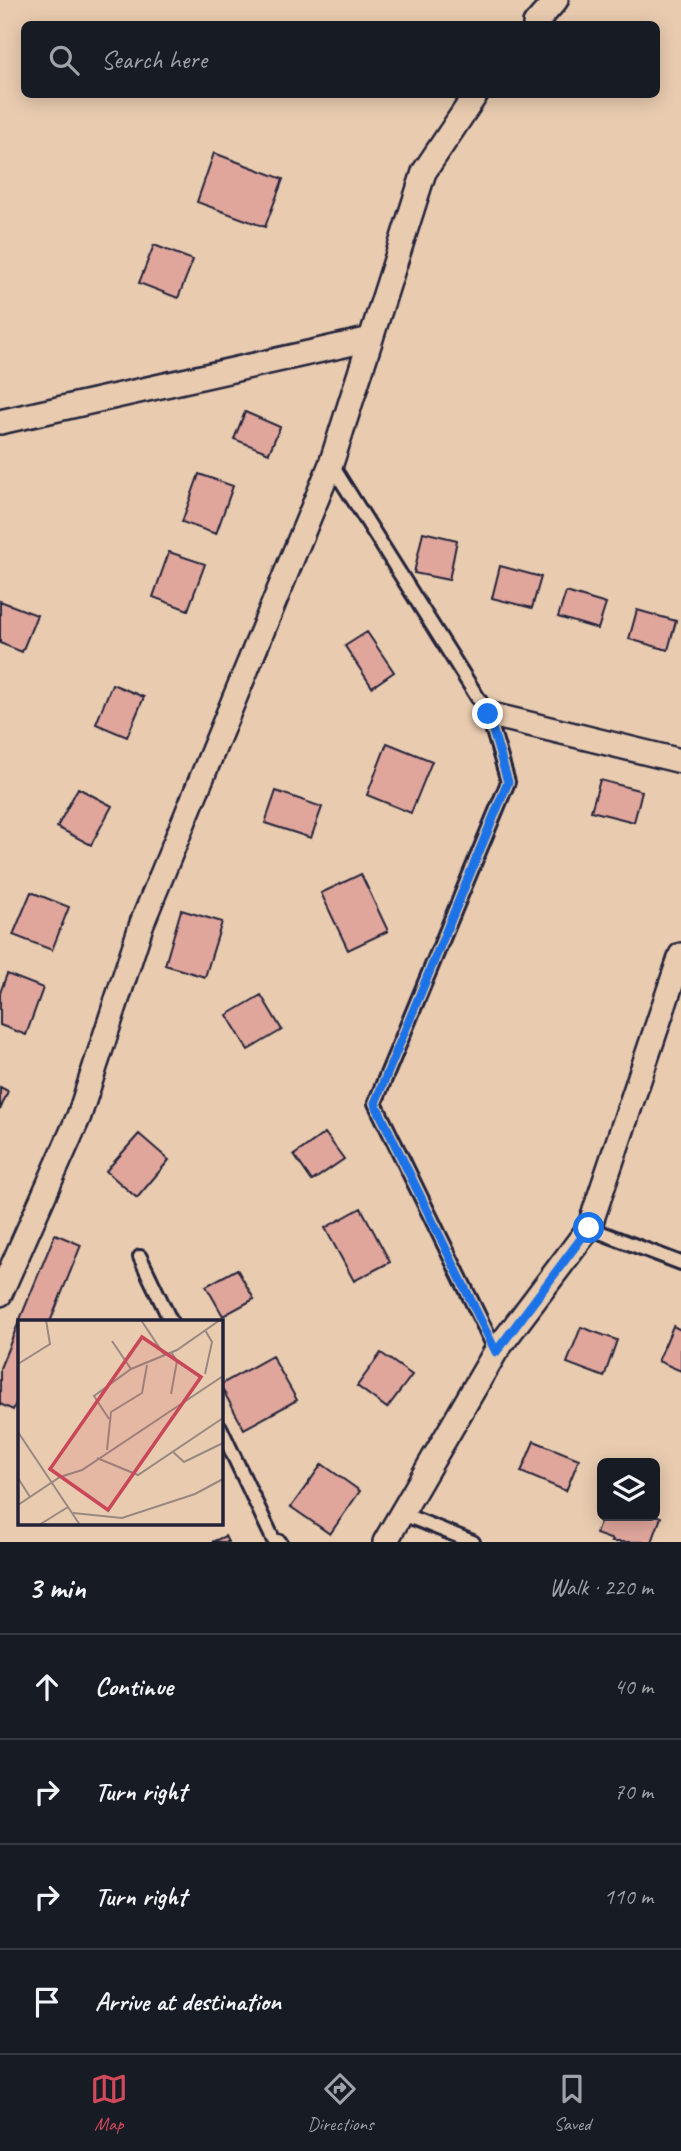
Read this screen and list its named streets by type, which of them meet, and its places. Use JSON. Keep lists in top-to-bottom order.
{
  "page": {
    "search": "Search here",
    "heading": ["3 min", "Walk · 220 m"],
    "list": [
      ["Continue", "40 m"],
      ["Turn right", "70 m"],
      ["Turn right", "110 m"],
      "Arrive at destination"
    ],
    "nav": ["Map", "Directions", "Saved"]
  }
}
